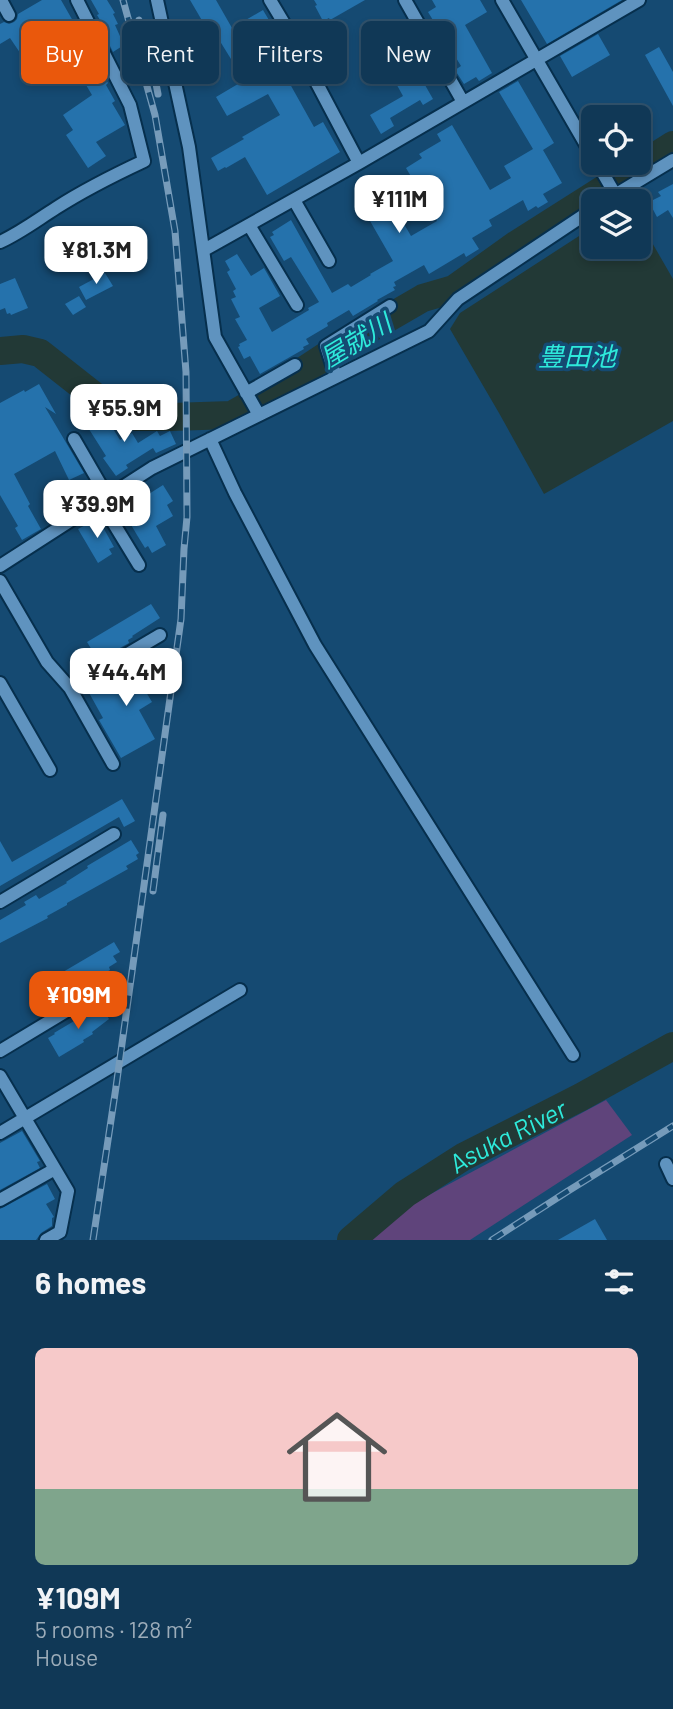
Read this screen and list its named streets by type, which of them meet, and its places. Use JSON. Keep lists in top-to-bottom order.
{
  "water": ["屋就川", "豊田池", "Asuka River"],
  "page": {
    "chip": [
      "Buy",
      "Rent",
      "Filters",
      "New"
    ],
    "price": [
      "¥111M",
      "¥81.3M",
      "¥55.9M",
      "¥39.9M",
      "¥44.4M",
      "¥109M"
    ],
    "heading": "6 homes",
    "list": [
      {
        "name": "¥109M",
        "note": "5 rooms · 128 m² · House"
      }
    ]
  }
}
